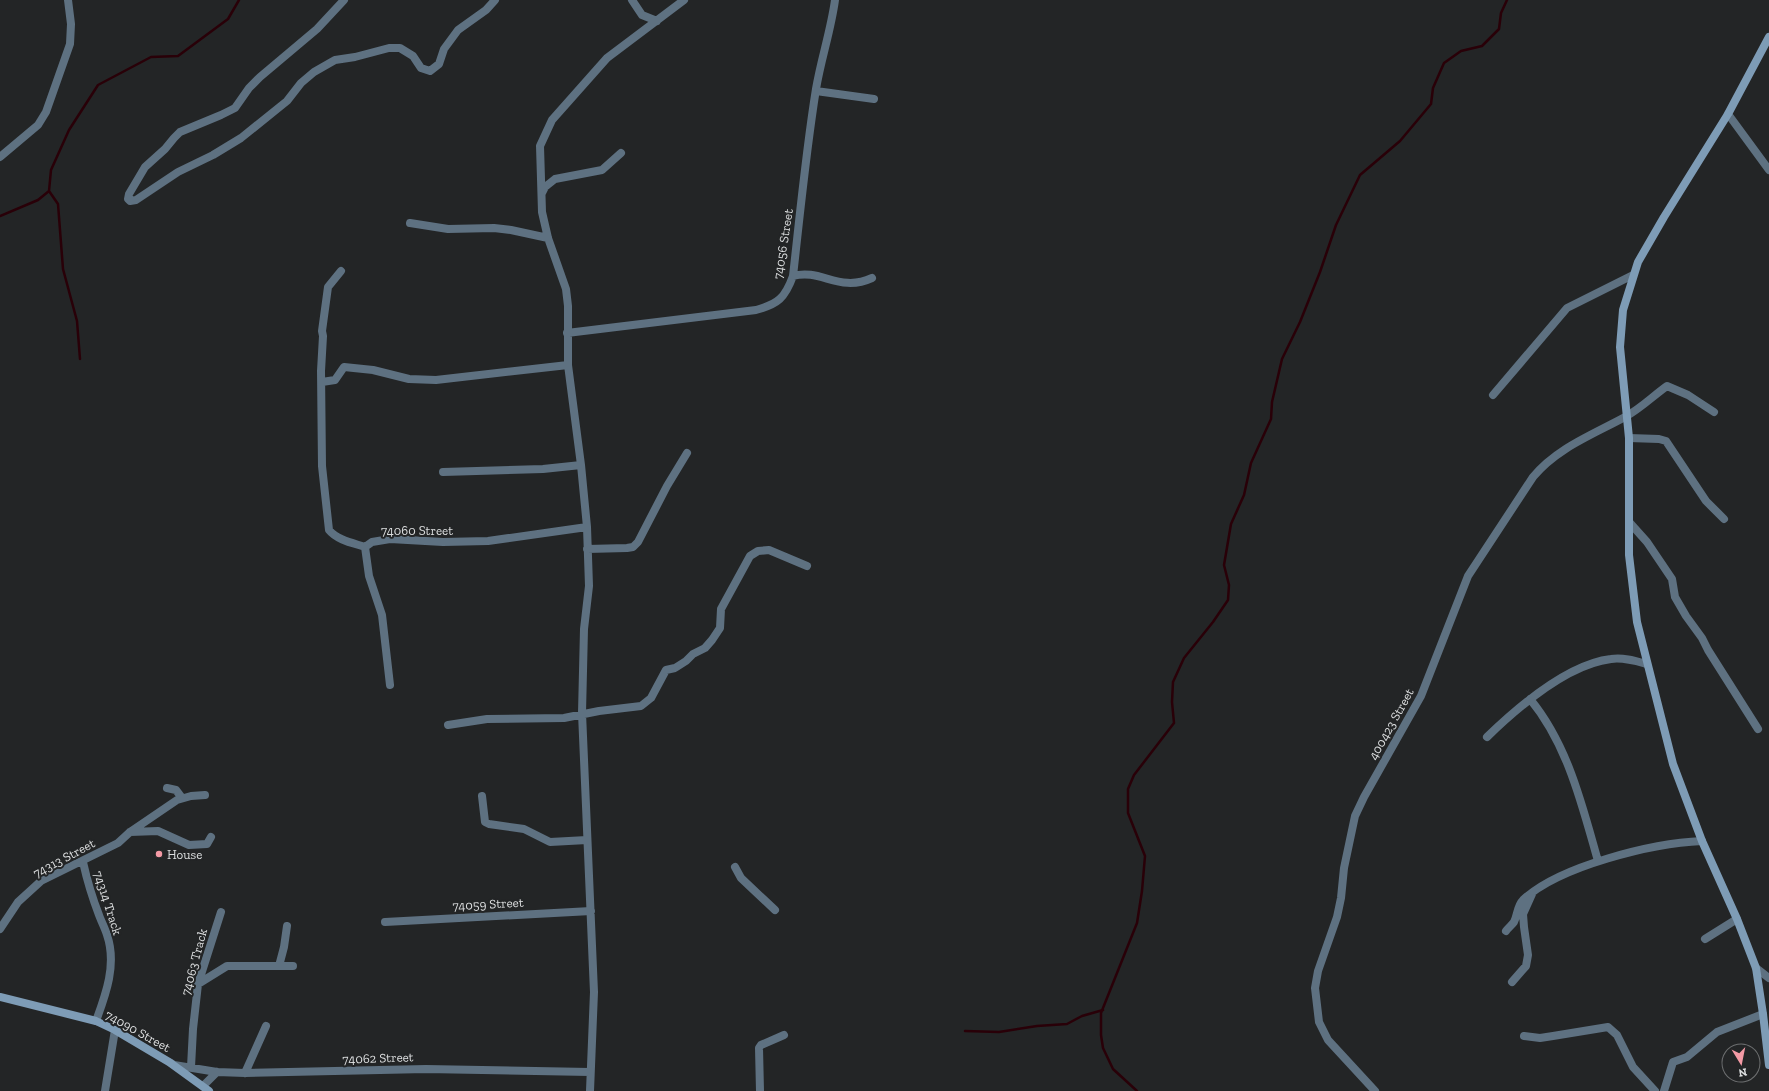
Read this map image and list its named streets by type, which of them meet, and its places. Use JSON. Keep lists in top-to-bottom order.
{
  "streets": {
    "street": [
      "74056 Street",
      "74060 Street",
      "400423 Street",
      "74313 Street",
      "74314 Track",
      "74059 Street",
      "74063 Track",
      "74090 Street",
      "74062 Street"
    ]
  },
  "crossings": [
    ["74313 Street", "74314 Track"],
    ["74314 Track", "74090 Street"],
    ["74063 Track", "74062 Street"],
    ["74090 Street", "74062 Street"]
  ],
  "places": ["House"],
  "north": "bottom"
}
